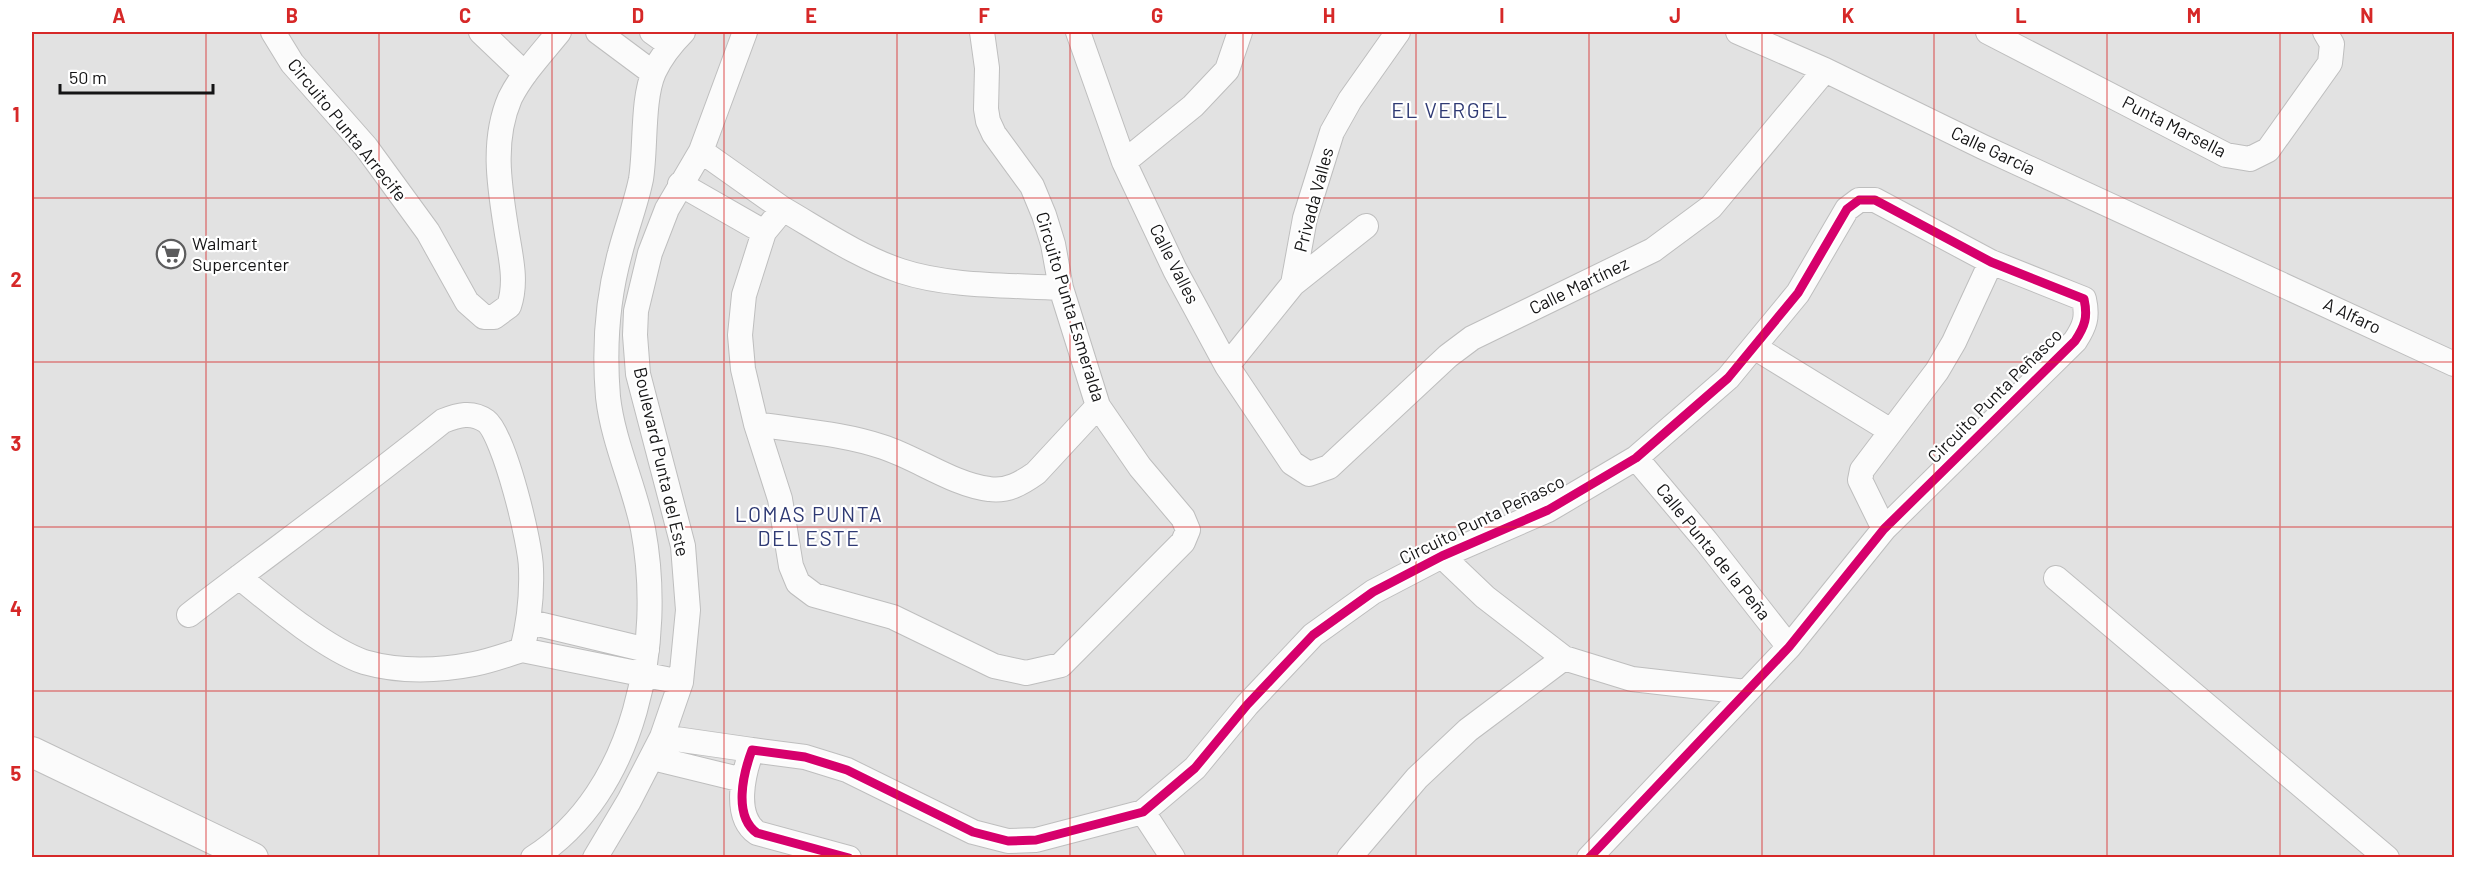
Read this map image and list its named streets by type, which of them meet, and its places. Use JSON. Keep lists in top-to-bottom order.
{
  "streets": {
    "street": [
      "Punta Marsella",
      "Circuito Punta Arrecife",
      "Calle García",
      "Privada Valles",
      "Calle Valles",
      "Calle Martínez",
      "Circuito Punta Esmeralda",
      "A Alfaro",
      "Circuito Punta Peñasco",
      "Boulevard Punta del Este",
      "Calle Punta de la Peña"
    ]
  },
  "crossings": [
    ["Calle García", "Calle Martínez"],
    ["Calle García", "A Alfaro"],
    ["Privada Valles", "Calle Valles"],
    ["Calle Valles", "Calle Martínez"],
    ["Circuito Punta Peñasco", "Boulevard Punta del Este"],
    ["Circuito Punta Peñasco", "Calle Punta de la Peña"]
  ],
  "districts": ["EL VERGEL", "LOMAS PUNTA DEL ESTE"],
  "places": {
    "supermarket": ["Walmart Supercenter"]
  },
  "scale_bar": "50 m",
  "grid": {
    "columns": [
      "A",
      "B",
      "C",
      "D",
      "E",
      "F",
      "G",
      "H",
      "I",
      "J",
      "K",
      "L",
      "M",
      "N"
    ],
    "rows": [
      "1",
      "2",
      "3",
      "4",
      "5"
    ]
  }
}
